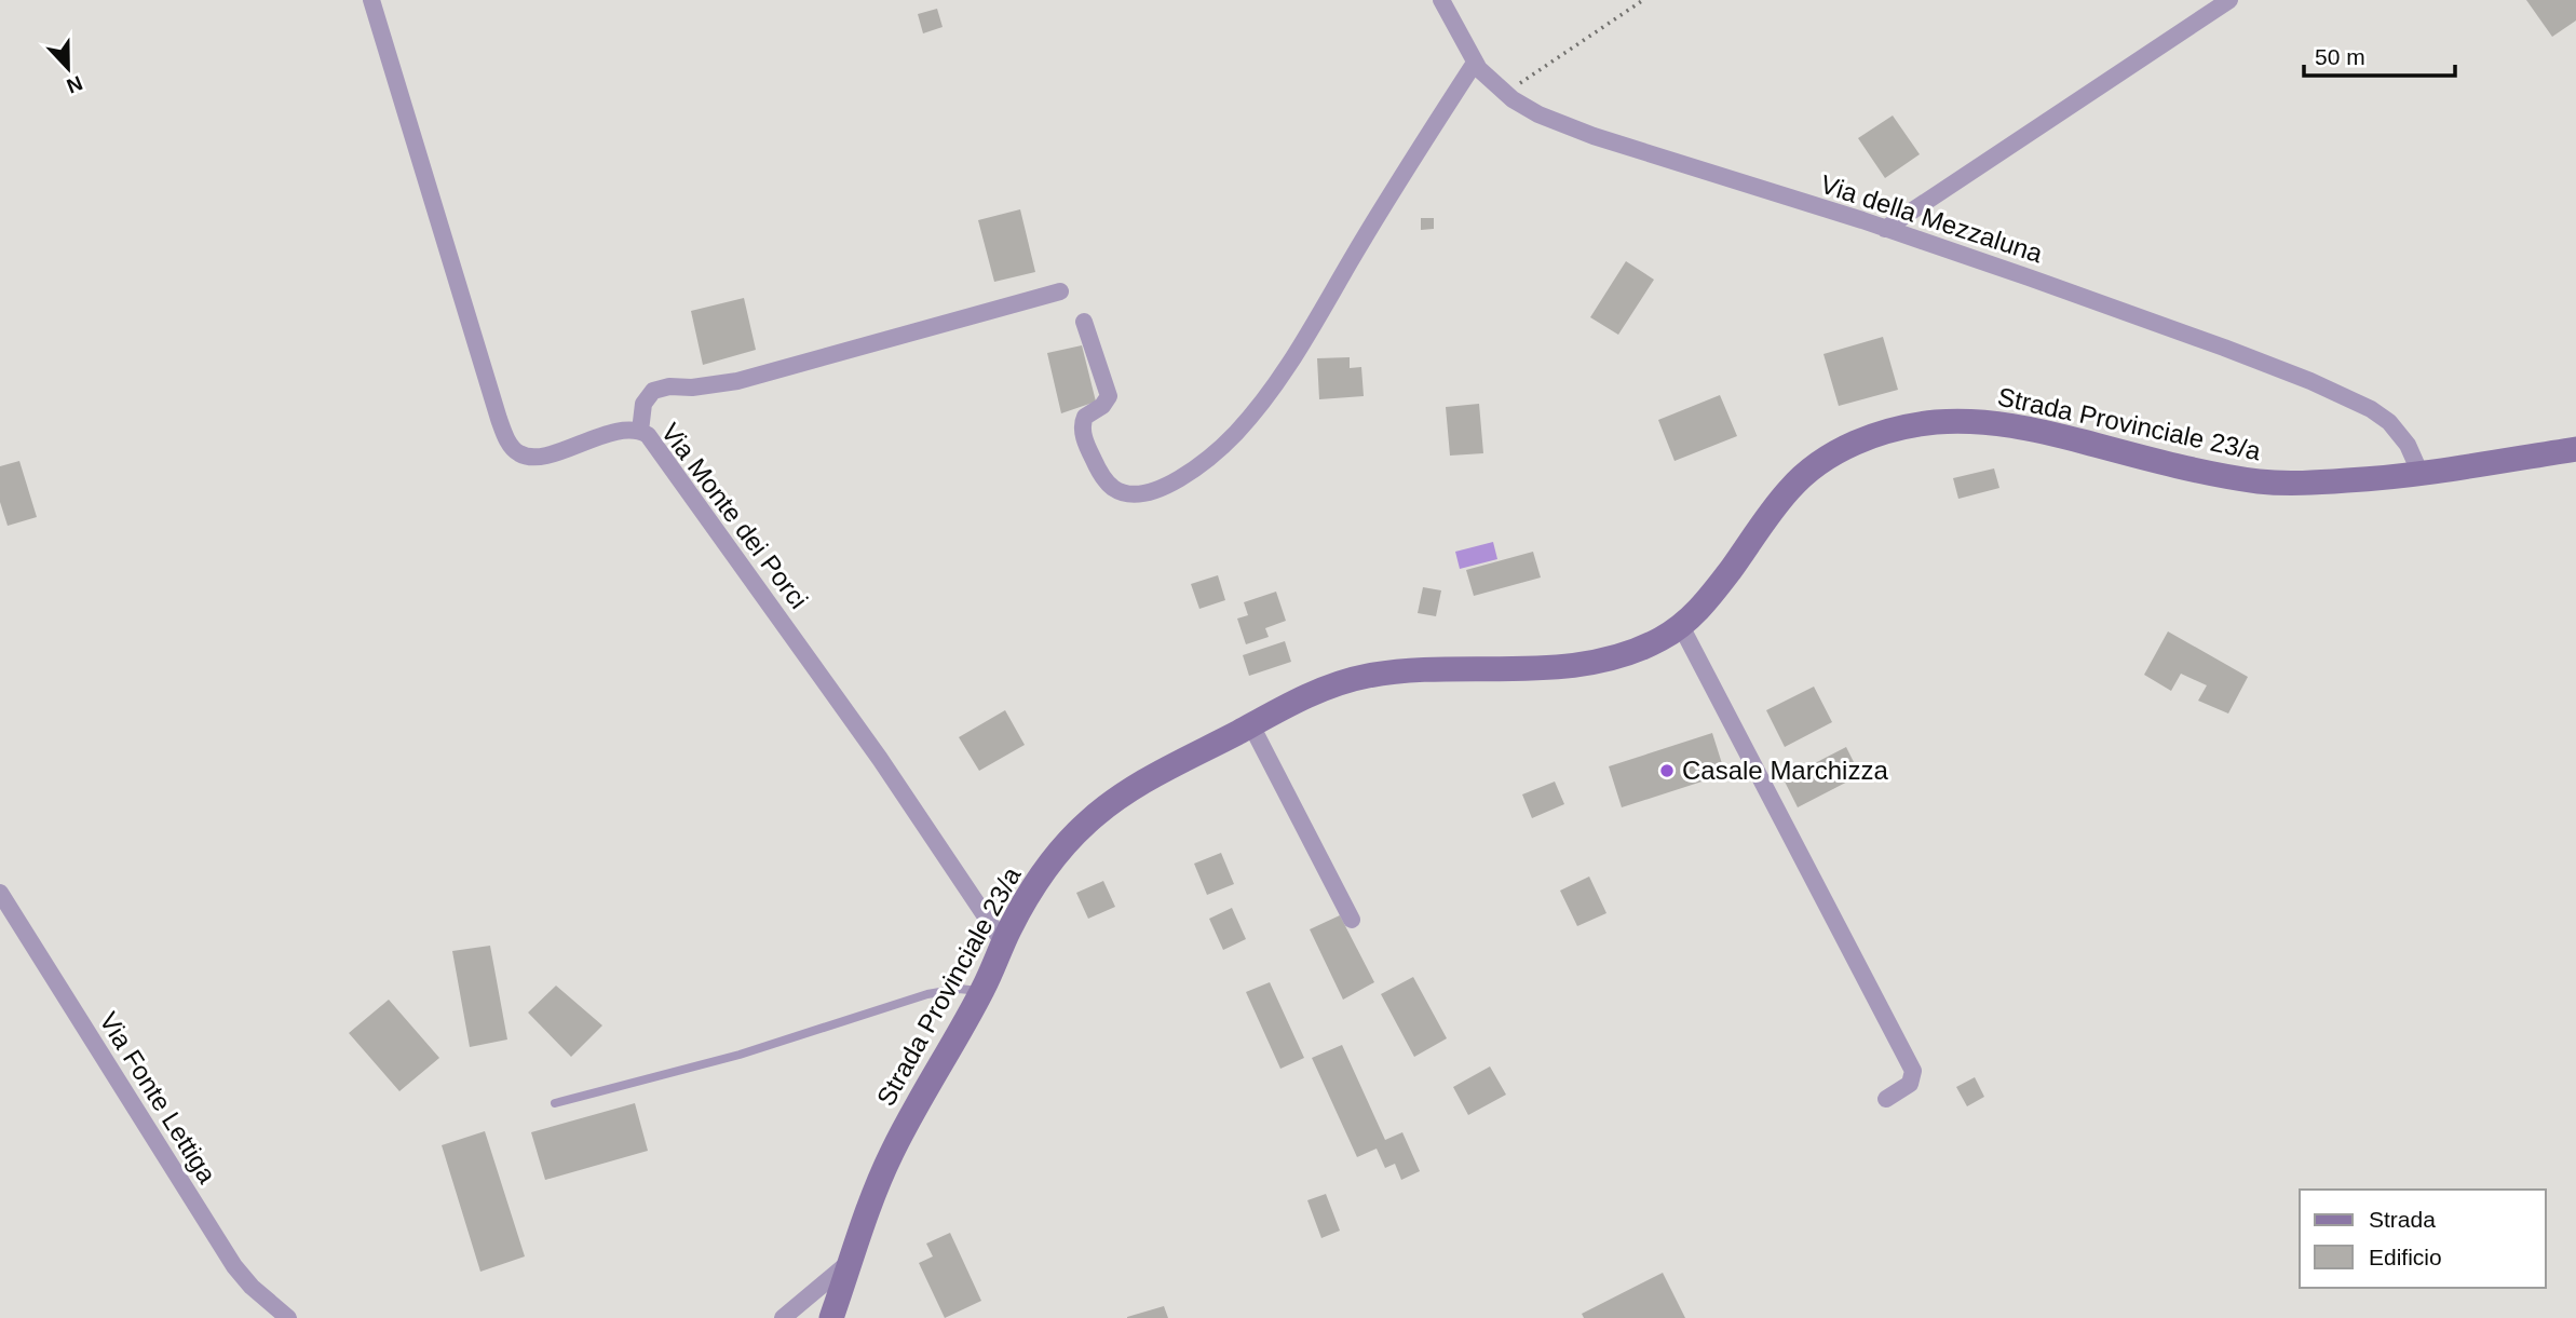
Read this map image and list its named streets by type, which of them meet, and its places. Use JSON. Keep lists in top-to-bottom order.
{
  "streets": {
    "street": [
      "Via della Mezzaluna",
      "Strada Provinciale 23/a",
      "Via Monte dei Porci",
      "Via Fonte Lettiga"
    ]
  },
  "crossings": [
    ["Via della Mezzaluna", "Strada Provinciale 23/a"],
    ["Strada Provinciale 23/a", "Via Monte dei Porci"]
  ],
  "places": ["Casale Marchizza"],
  "legend": ["Strada", "Edificio"],
  "scale_bar": "50 m",
  "north": "bottom"
}
